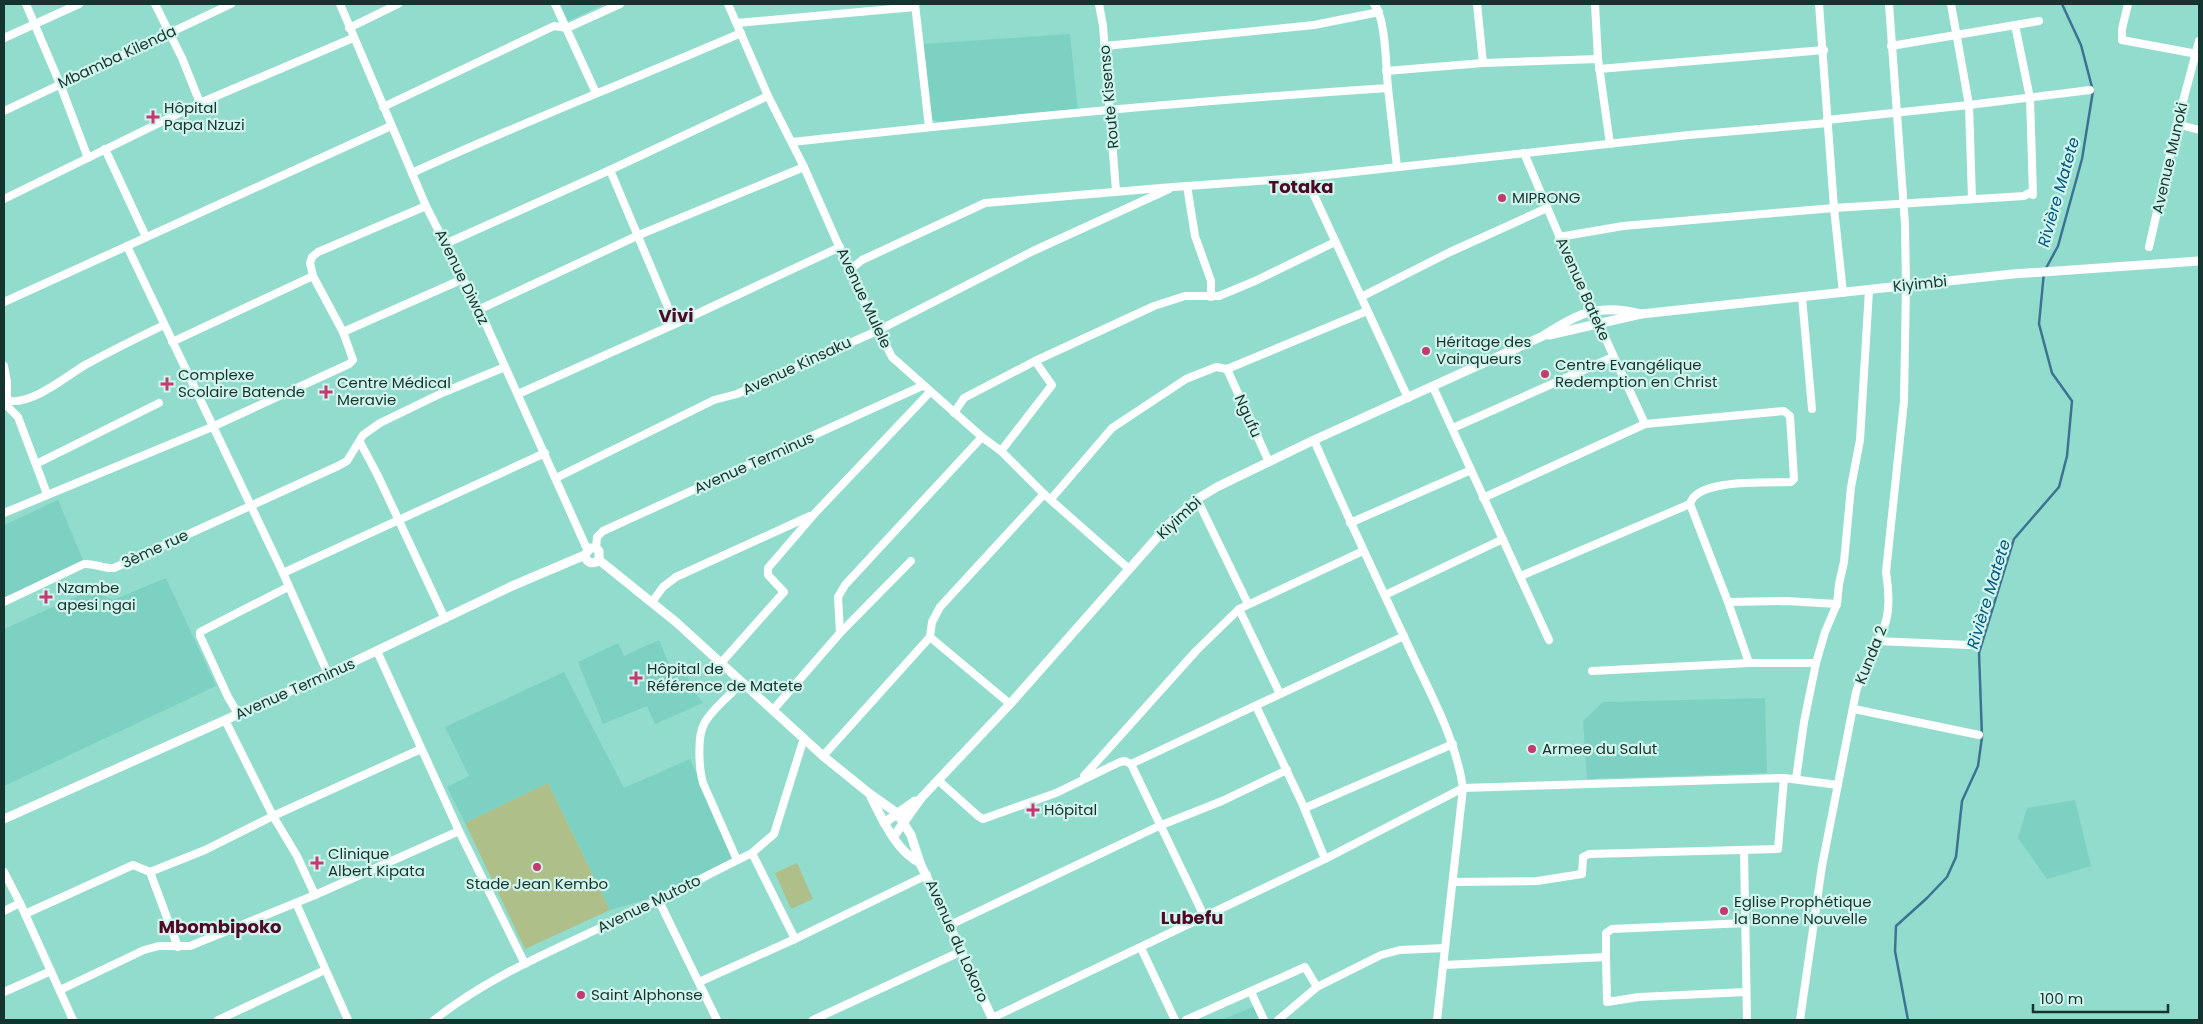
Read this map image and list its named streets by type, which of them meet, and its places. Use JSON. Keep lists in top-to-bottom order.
{
  "streets": {
    "street": [
      "Mbamba Kilenda",
      "Route Kisenso",
      "Avenue Munoki",
      "Avenue Diwaz",
      "Kiyimbi",
      "Avenue Bateke",
      "Avenue Mulele",
      "Avenue Kinsaku",
      "Ngufu",
      "Avenue Terminus",
      "3ème rue",
      "Kunda 2",
      "Avenue Mutoto",
      "Avenue du Lokoro"
    ]
  },
  "crossings": [
    ["Avenue Diwaz", "Avenue Kinsaku"],
    ["Avenue Diwaz", "Avenue Terminus"],
    ["Avenue Diwaz", "3ème rue"],
    ["Kiyimbi", "Avenue Mulele"],
    ["Kiyimbi", "Ngufu"],
    ["Kiyimbi", "Kunda 2"],
    ["Kiyimbi", "Avenue du Lokoro"],
    ["Avenue Mulele", "Avenue Kinsaku"],
    ["Avenue Mulele", "Avenue Terminus"],
    ["Avenue Mutoto", "Avenue du Lokoro"]
  ],
  "districts": [
    "Totaka",
    "Vivi",
    "Lubefu",
    "Mbombipoko"
  ],
  "water": ["Rivière Matete"],
  "places": {
    "health": [
      "Hôpital Papa Nzuzi",
      "Complexe Scolaire Batende",
      "Centre Médical Meravie",
      "Nzambe apesi ngai",
      "Hôpital de Référence de Matete",
      "Hôpital",
      "Clinique Albert Kipata"
    ],
    "other": [
      "MIPRONG",
      "Héritage des Vainqueurs",
      "Centre Evangélique Redemption en Christ",
      "Armee du Salut",
      "Stade Jean Kembo",
      "Eglise Prophétique la Bonne Nouvelle",
      "Saint Alphonse"
    ]
  },
  "scale_bar": "100 m"
}
